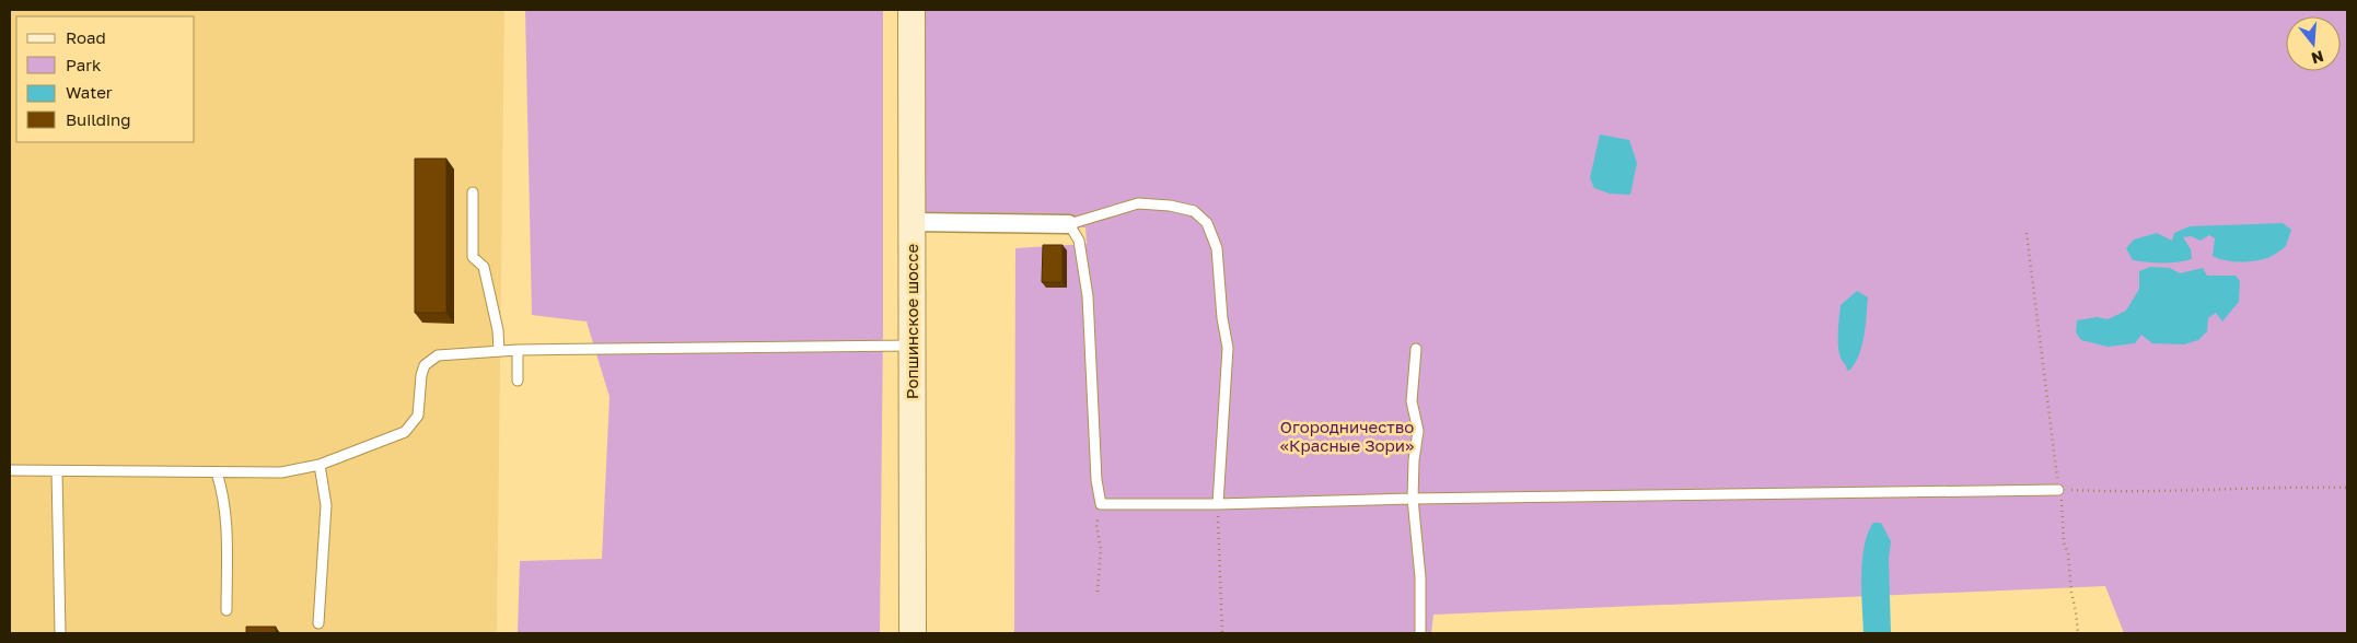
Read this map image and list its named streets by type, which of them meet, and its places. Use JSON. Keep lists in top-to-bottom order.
{
  "streets": {
    "main road": ["Ропшинское шоссе"]
  },
  "parks": ["Огородничество «Красные Зори»"],
  "legend": [
    "Road",
    "Park",
    "Water",
    "Building"
  ],
  "north": "bottom"
}
